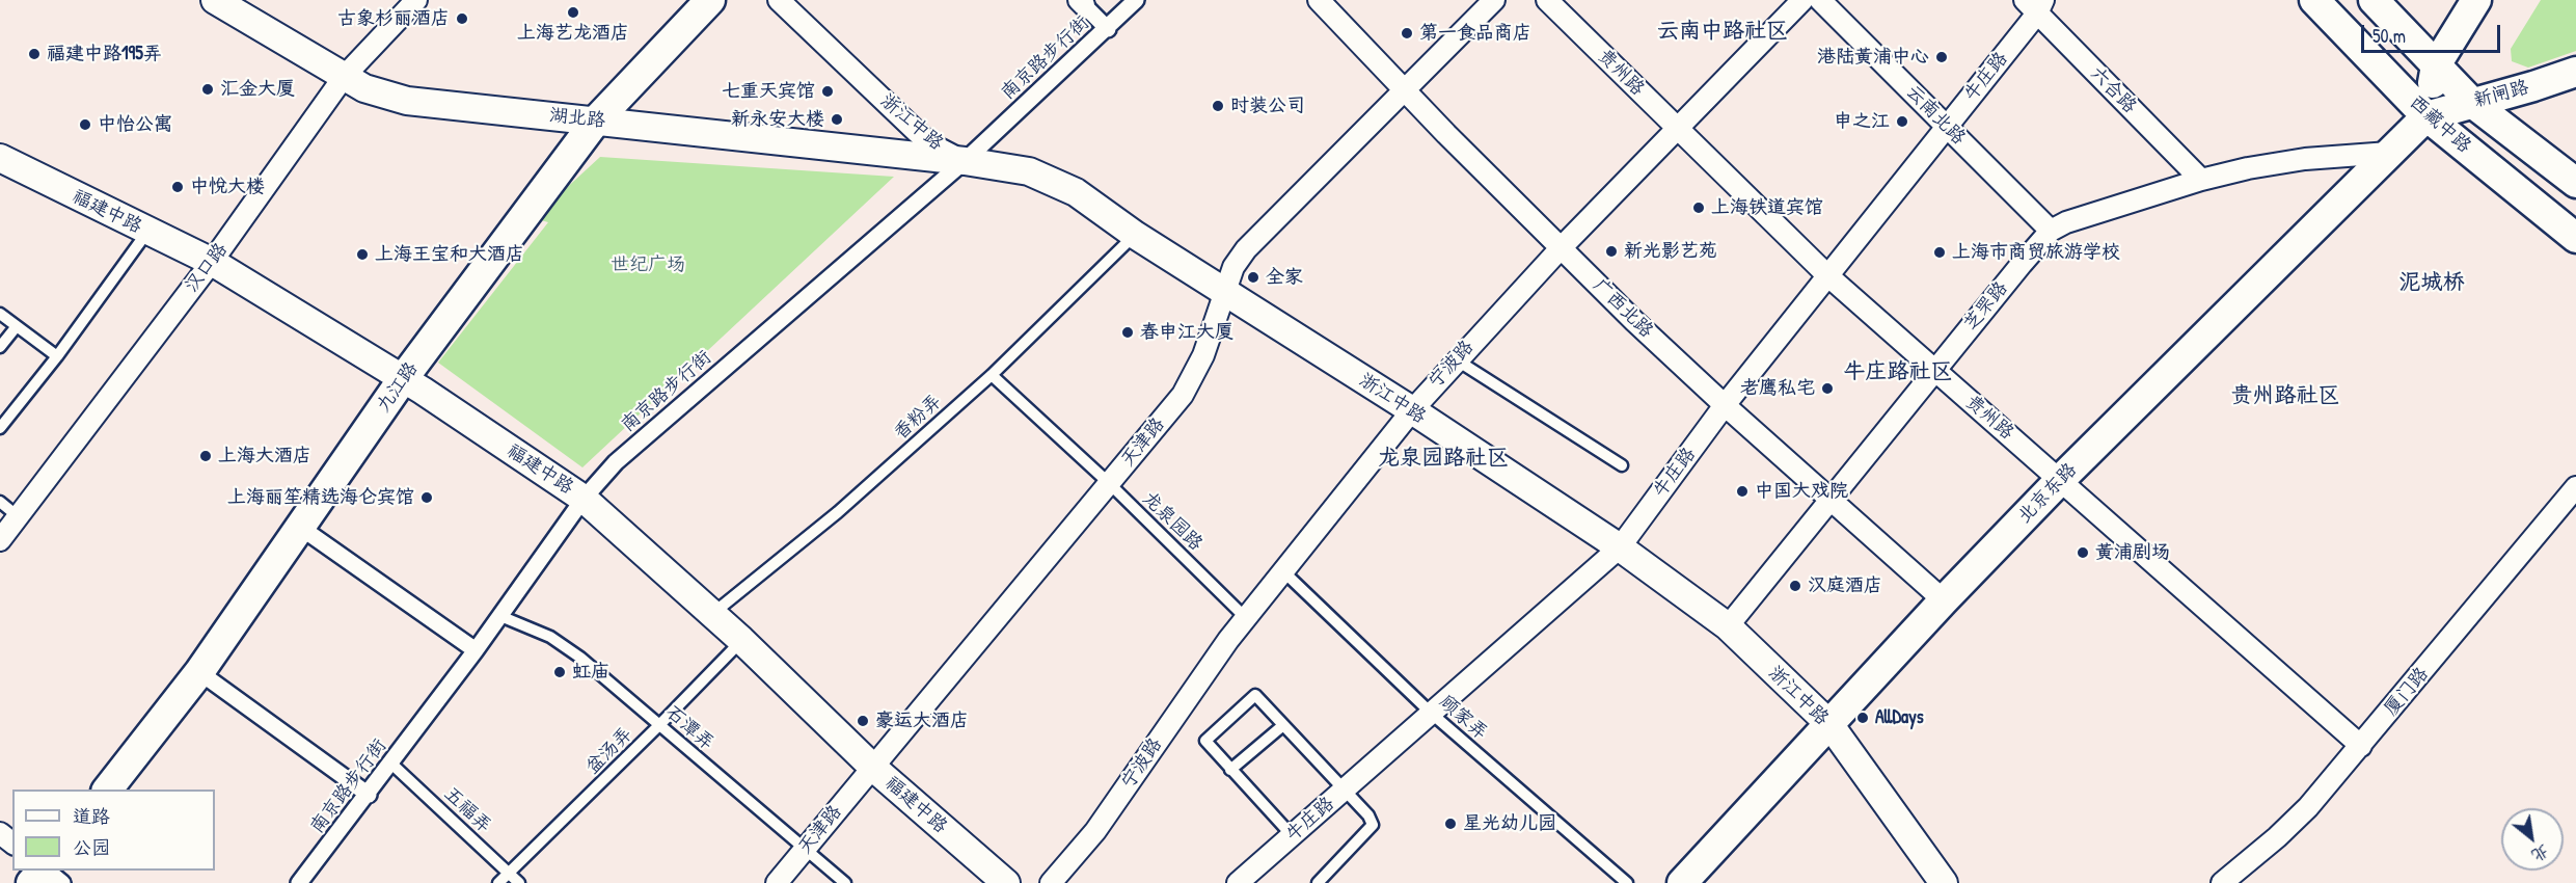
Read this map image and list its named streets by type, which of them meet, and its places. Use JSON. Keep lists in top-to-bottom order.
{
  "streets": {
    "main road": [
      "新闸路",
      "西藏中路",
      "九江路",
      "北京东路"
    ],
    "street": [
      "南京路步行街",
      "贵州路",
      "牛庄路",
      "六合路",
      "云南北路",
      "湖北路",
      "浙江中路",
      "福建中路",
      "汉口路",
      "芝罘路",
      "广西北路",
      "宁波路",
      "天津路",
      "厦门路"
    ],
    "lane": [
      "香粉弄",
      "龙泉园路",
      "顾家弄",
      "石潭弄",
      "盆汤弄",
      "五福弄"
    ]
  },
  "crossings": [
    ["南京路步行街", "湖北路"],
    ["南京路步行街", "浙江中路"],
    ["南京路步行街", "福建中路"],
    ["南京路步行街", "石潭弄"],
    ["南京路步行街", "五福弄"],
    ["贵州路", "牛庄路"],
    ["贵州路", "芝罘路"],
    ["贵州路", "宁波路"],
    ["贵州路", "北京东路"],
    ["贵州路", "厦门路"],
    ["牛庄路", "六合路"],
    ["牛庄路", "云南北路"],
    ["牛庄路", "浙江中路"],
    ["牛庄路", "广西北路"],
    ["牛庄路", "顾家弄"],
    ["六合路", "芝罘路"],
    ["新闸路", "西藏中路"],
    ["新闸路", "北京东路"],
    ["云南北路", "芝罘路"],
    ["湖北路", "浙江中路"],
    ["湖北路", "汉口路"],
    ["湖北路", "九江路"],
    ["浙江中路", "芝罘路"],
    ["浙江中路", "宁波路"],
    ["浙江中路", "香粉弄"],
    ["浙江中路", "天津路"],
    ["浙江中路", "北京东路"],
    ["西藏中路", "北京东路"],
    ["福建中路", "汉口路"],
    ["福建中路", "九江路"],
    ["福建中路", "香粉弄"],
    ["福建中路", "天津路"],
    ["福建中路", "盆汤弄"],
    ["芝罘路", "广西北路"],
    ["芝罘路", "北京东路"],
    ["广西北路", "宁波路"],
    ["广西北路", "天津路"],
    ["广西北路", "北京东路"],
    ["宁波路", "龙泉园路"],
    ["宁波路", "顾家弄"],
    ["香粉弄", "龙泉园路"],
    ["天津路", "龙泉园路"],
    ["天津路", "石潭弄"],
    ["石潭弄", "盆汤弄"],
    ["盆汤弄", "五福弄"]
  ],
  "districts": [
    "云南中路社区",
    "泥城桥",
    "牛庄路社区",
    "贵州路社区",
    "龙泉园路社区"
  ],
  "parks": ["世纪广场"],
  "places": [
    "上海艺龙酒店",
    "古象杉丽酒店",
    "第一食品商店",
    "福建中路195弄",
    "港陆黄浦中心",
    "汇金大厦",
    "七重天宾馆",
    "时装公司",
    "新永安大楼",
    "申之江",
    "中怡公寓",
    "中悦大楼",
    "上海铁道宾馆",
    "新光影艺苑",
    "上海市商贸旅游学校",
    "上海王宝和大酒店",
    "全家",
    "春申江大厦",
    "老鹰私宅",
    "上海大酒店",
    "中国大戏院",
    "上海丽笙精选海仑宾馆",
    "黄浦剧场",
    "汉庭酒店",
    "虹庙",
    "AllDays",
    "豪运大酒店",
    "星光幼儿园"
  ],
  "legend": ["道路", "公园"],
  "scale_bar": "50 m",
  "north": "bottom right"
}
